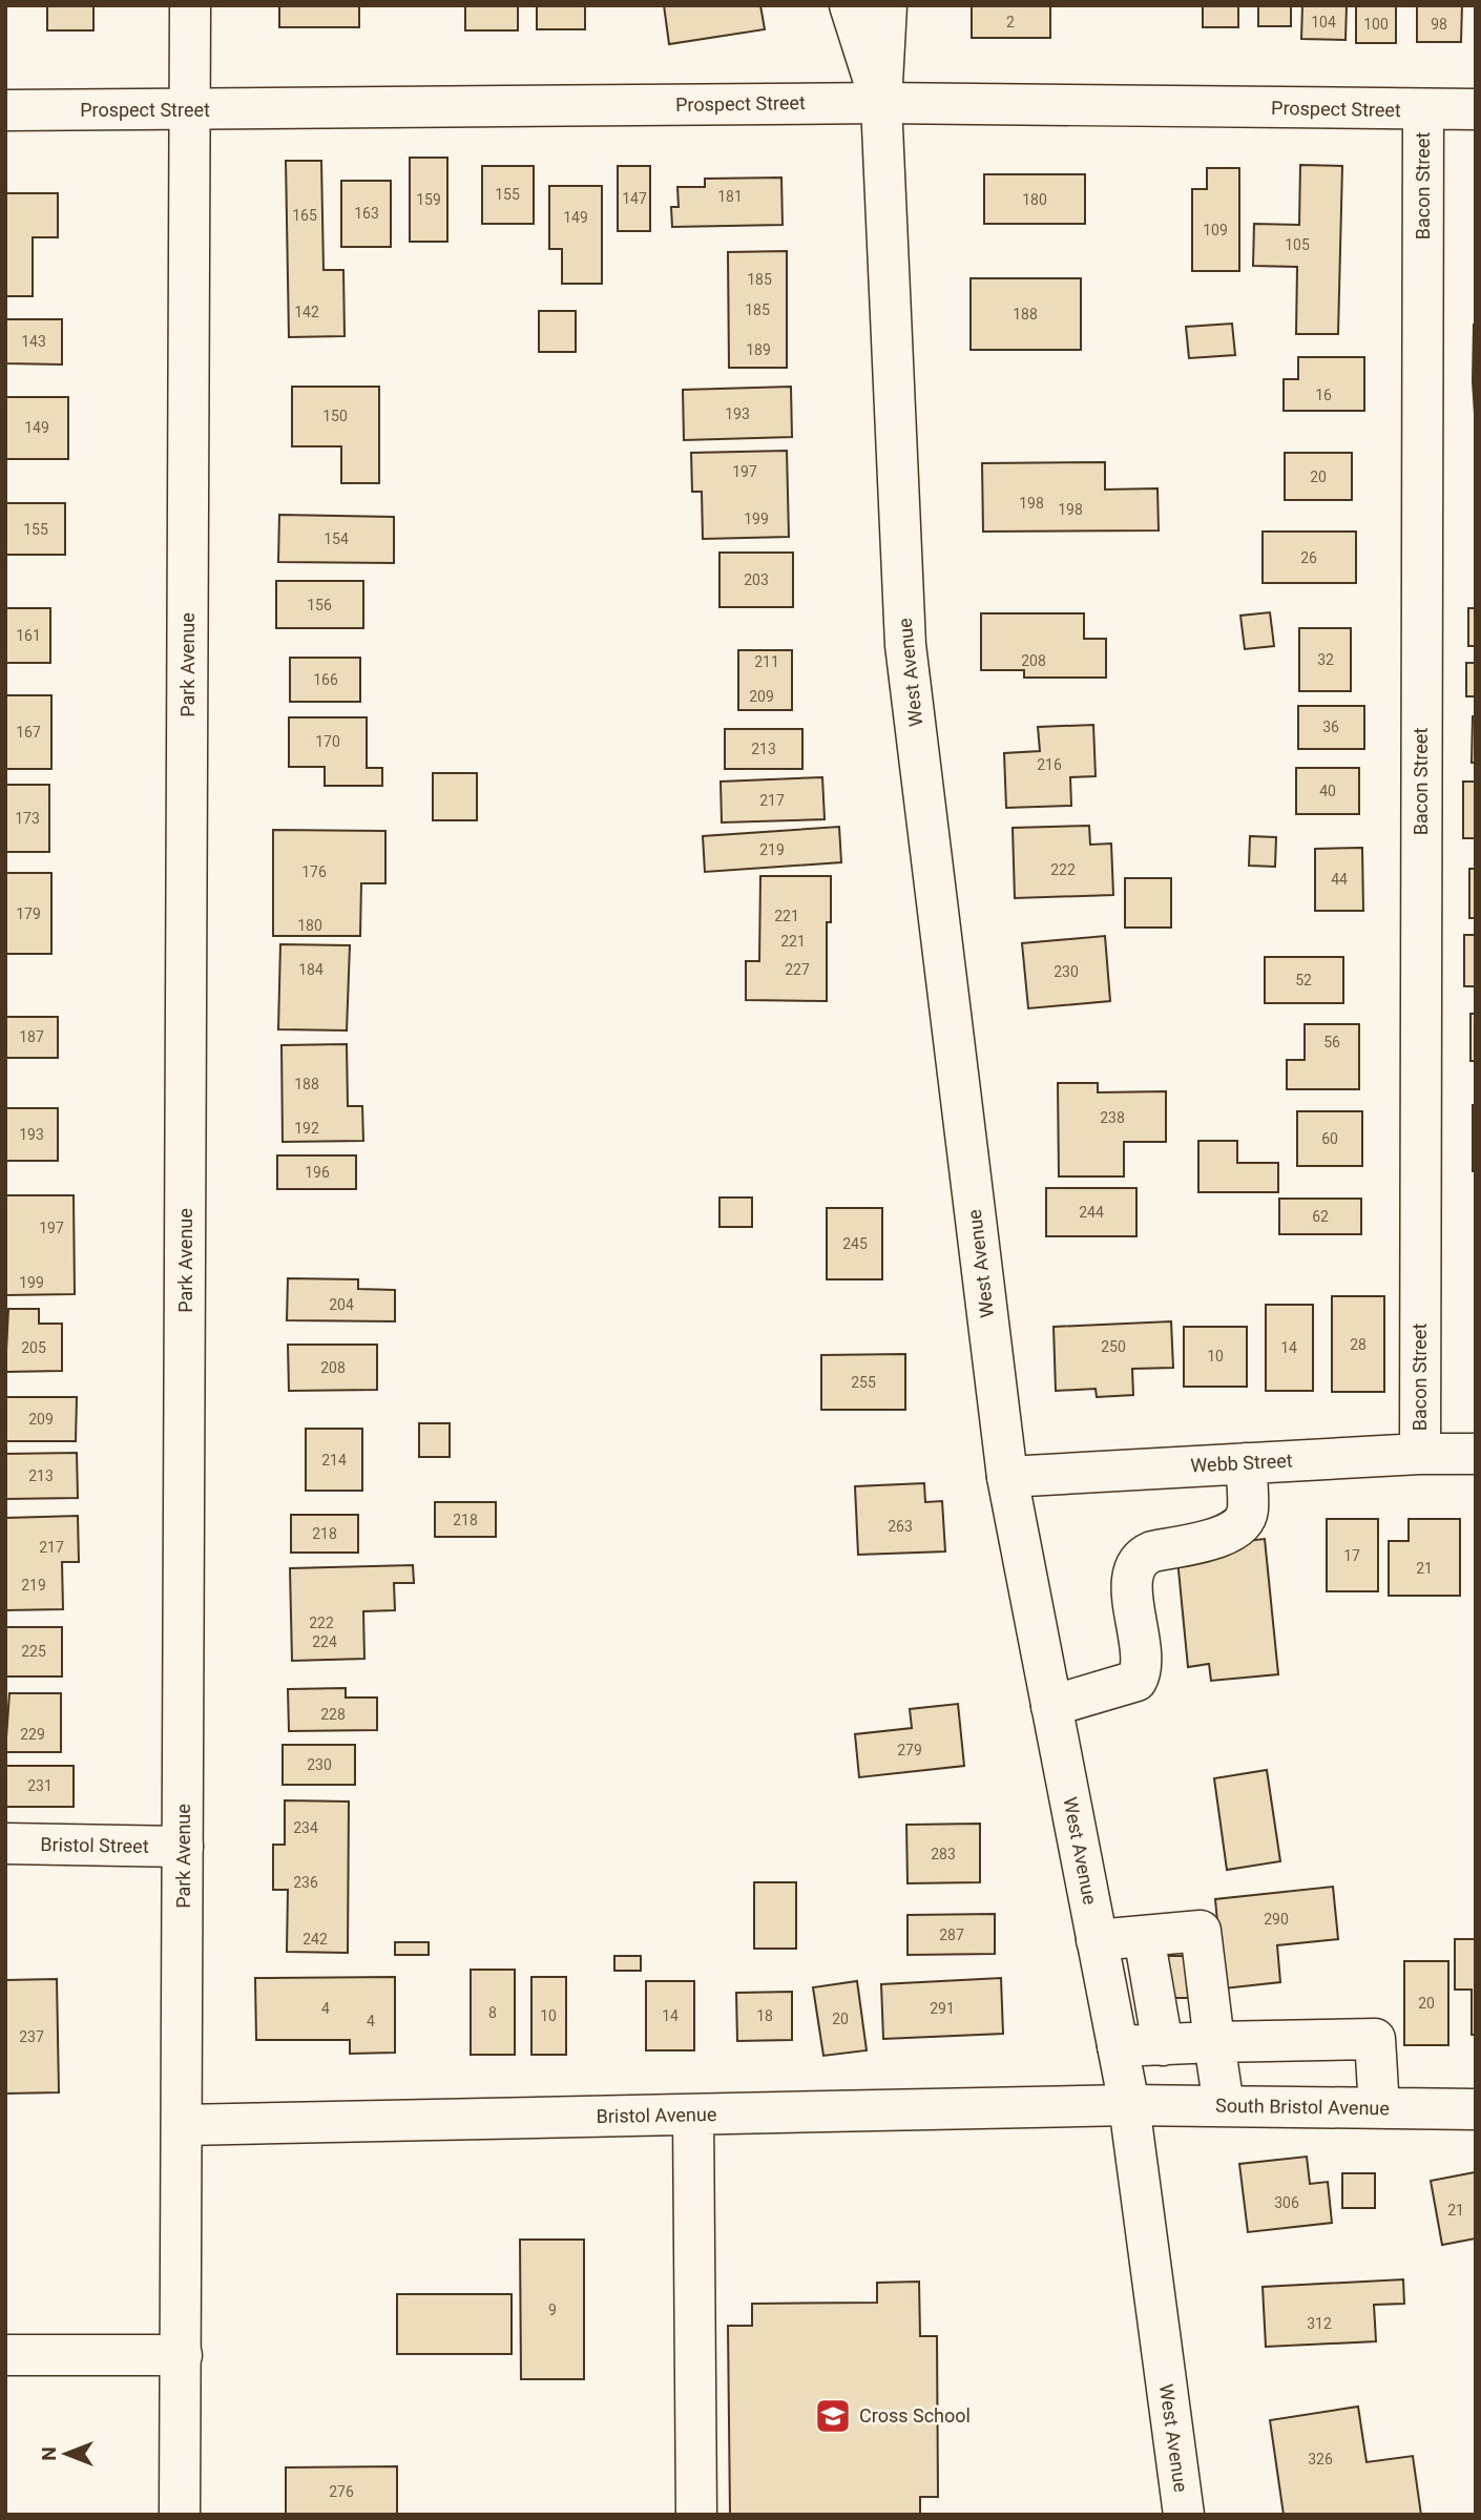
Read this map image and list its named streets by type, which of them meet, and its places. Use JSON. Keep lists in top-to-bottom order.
{
  "streets": {
    "main road": [
      "Prospect Street",
      "Bacon Street",
      "Park Avenue",
      "West Avenue",
      "Webb Street",
      "Bristol Street",
      "South Bristol Avenue",
      "Bristol Avenue"
    ]
  },
  "crossings": [
    ["Prospect Street", "Bacon Street"],
    ["Prospect Street", "Park Avenue"],
    ["Prospect Street", "West Avenue"],
    ["Bacon Street", "Webb Street"],
    ["Park Avenue", "Bristol Street"],
    ["Park Avenue", "Bristol Avenue"],
    ["West Avenue", "Webb Street"],
    ["West Avenue", "South Bristol Avenue"],
    ["West Avenue", "Bristol Avenue"],
    ["South Bristol Avenue", "Bristol Avenue"]
  ],
  "places": {
    "school or university": ["Cross School"]
  },
  "house_numbers": [
    "2",
    "104",
    "100",
    "98",
    "155",
    "181",
    "147",
    "159",
    "180",
    "163",
    "165",
    "149",
    "109",
    "105",
    "185",
    "185",
    "142",
    "188",
    "143",
    "189",
    "16",
    "193",
    "150",
    "149",
    "197",
    "20",
    "198",
    "198",
    "199",
    "155",
    "154",
    "26",
    "203",
    "156",
    "161",
    "32",
    "208",
    "211",
    "166",
    "209",
    "36",
    "167",
    "170",
    "213",
    "216",
    "40",
    "217",
    "173",
    "219",
    "222",
    "176",
    "44",
    "179",
    "221",
    "180",
    "221",
    "184",
    "227",
    "230",
    "52",
    "187",
    "56",
    "188",
    "238",
    "192",
    "193",
    "60",
    "196",
    "244",
    "62",
    "197",
    "245",
    "199",
    "204",
    "28",
    "250",
    "205",
    "14",
    "10",
    "208",
    "255",
    "209",
    "214",
    "213",
    "218",
    "263",
    "218",
    "217",
    "17",
    "21",
    "219",
    "222",
    "224",
    "225",
    "228",
    "229",
    "279",
    "230",
    "231",
    "234",
    "283",
    "236",
    "290",
    "287",
    "242",
    "20",
    "4",
    "291",
    "8",
    "10",
    "14",
    "18",
    "20",
    "4",
    "237",
    "306",
    "21",
    "9",
    "312",
    "326",
    "276"
  ],
  "north": "left"
}
